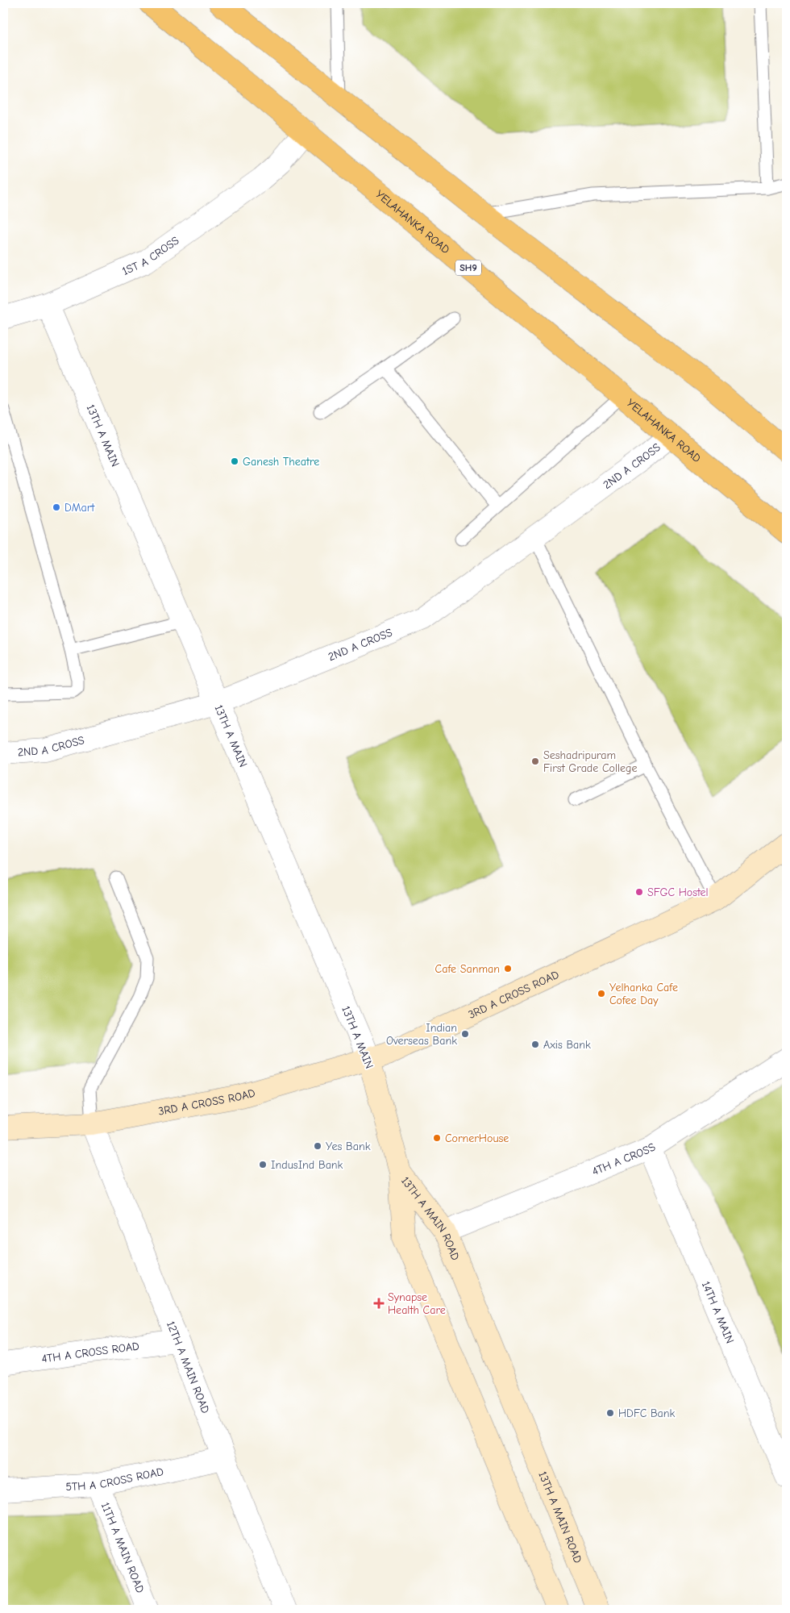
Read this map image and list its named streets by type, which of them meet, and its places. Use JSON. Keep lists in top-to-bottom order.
{
  "streets": {
    "main road": [
      "YELAHANKA ROAD",
      "SH9",
      "13TH A MAIN",
      "3RD A CROSS ROAD",
      "13TH A MAIN ROAD"
    ],
    "street": [
      "1ST A CROSS",
      "2ND A CROSS",
      "4TH A CROSS",
      "14TH A MAIN",
      "4TH A CROSS ROAD",
      "12TH A MAIN ROAD",
      "5TH A CROSS ROAD",
      "11TH A MAIN ROAD"
    ]
  },
  "crossings": [
    ["YELAHANKA ROAD", "1ST A CROSS"],
    ["YELAHANKA ROAD", "2ND A CROSS"],
    ["1ST A CROSS", "13TH A MAIN"],
    ["13TH A MAIN", "2ND A CROSS"],
    ["13TH A MAIN", "3RD A CROSS ROAD"],
    ["13TH A MAIN", "13TH A MAIN ROAD"],
    ["3RD A CROSS ROAD", "12TH A MAIN ROAD"],
    ["4TH A CROSS", "13TH A MAIN ROAD"],
    ["4TH A CROSS", "14TH A MAIN"],
    ["4TH A CROSS ROAD", "12TH A MAIN ROAD"],
    ["12TH A MAIN ROAD", "5TH A CROSS ROAD"],
    ["5TH A CROSS ROAD", "11TH A MAIN ROAD"]
  ],
  "places": {
    "other": [
      "Ganesh Theatre",
      "DMart",
      "Seshadripuram First Grade College",
      "SFGC Hostel",
      "Cafe Sanman",
      "Yelhanka Cafe Cofee Day",
      "Indian Overseas Bank",
      "Axis Bank",
      "CornerHouse",
      "Yes Bank",
      "IndusInd Bank",
      "HDFC Bank"
    ],
    "health": ["Synapse Health Care"]
  }
}
